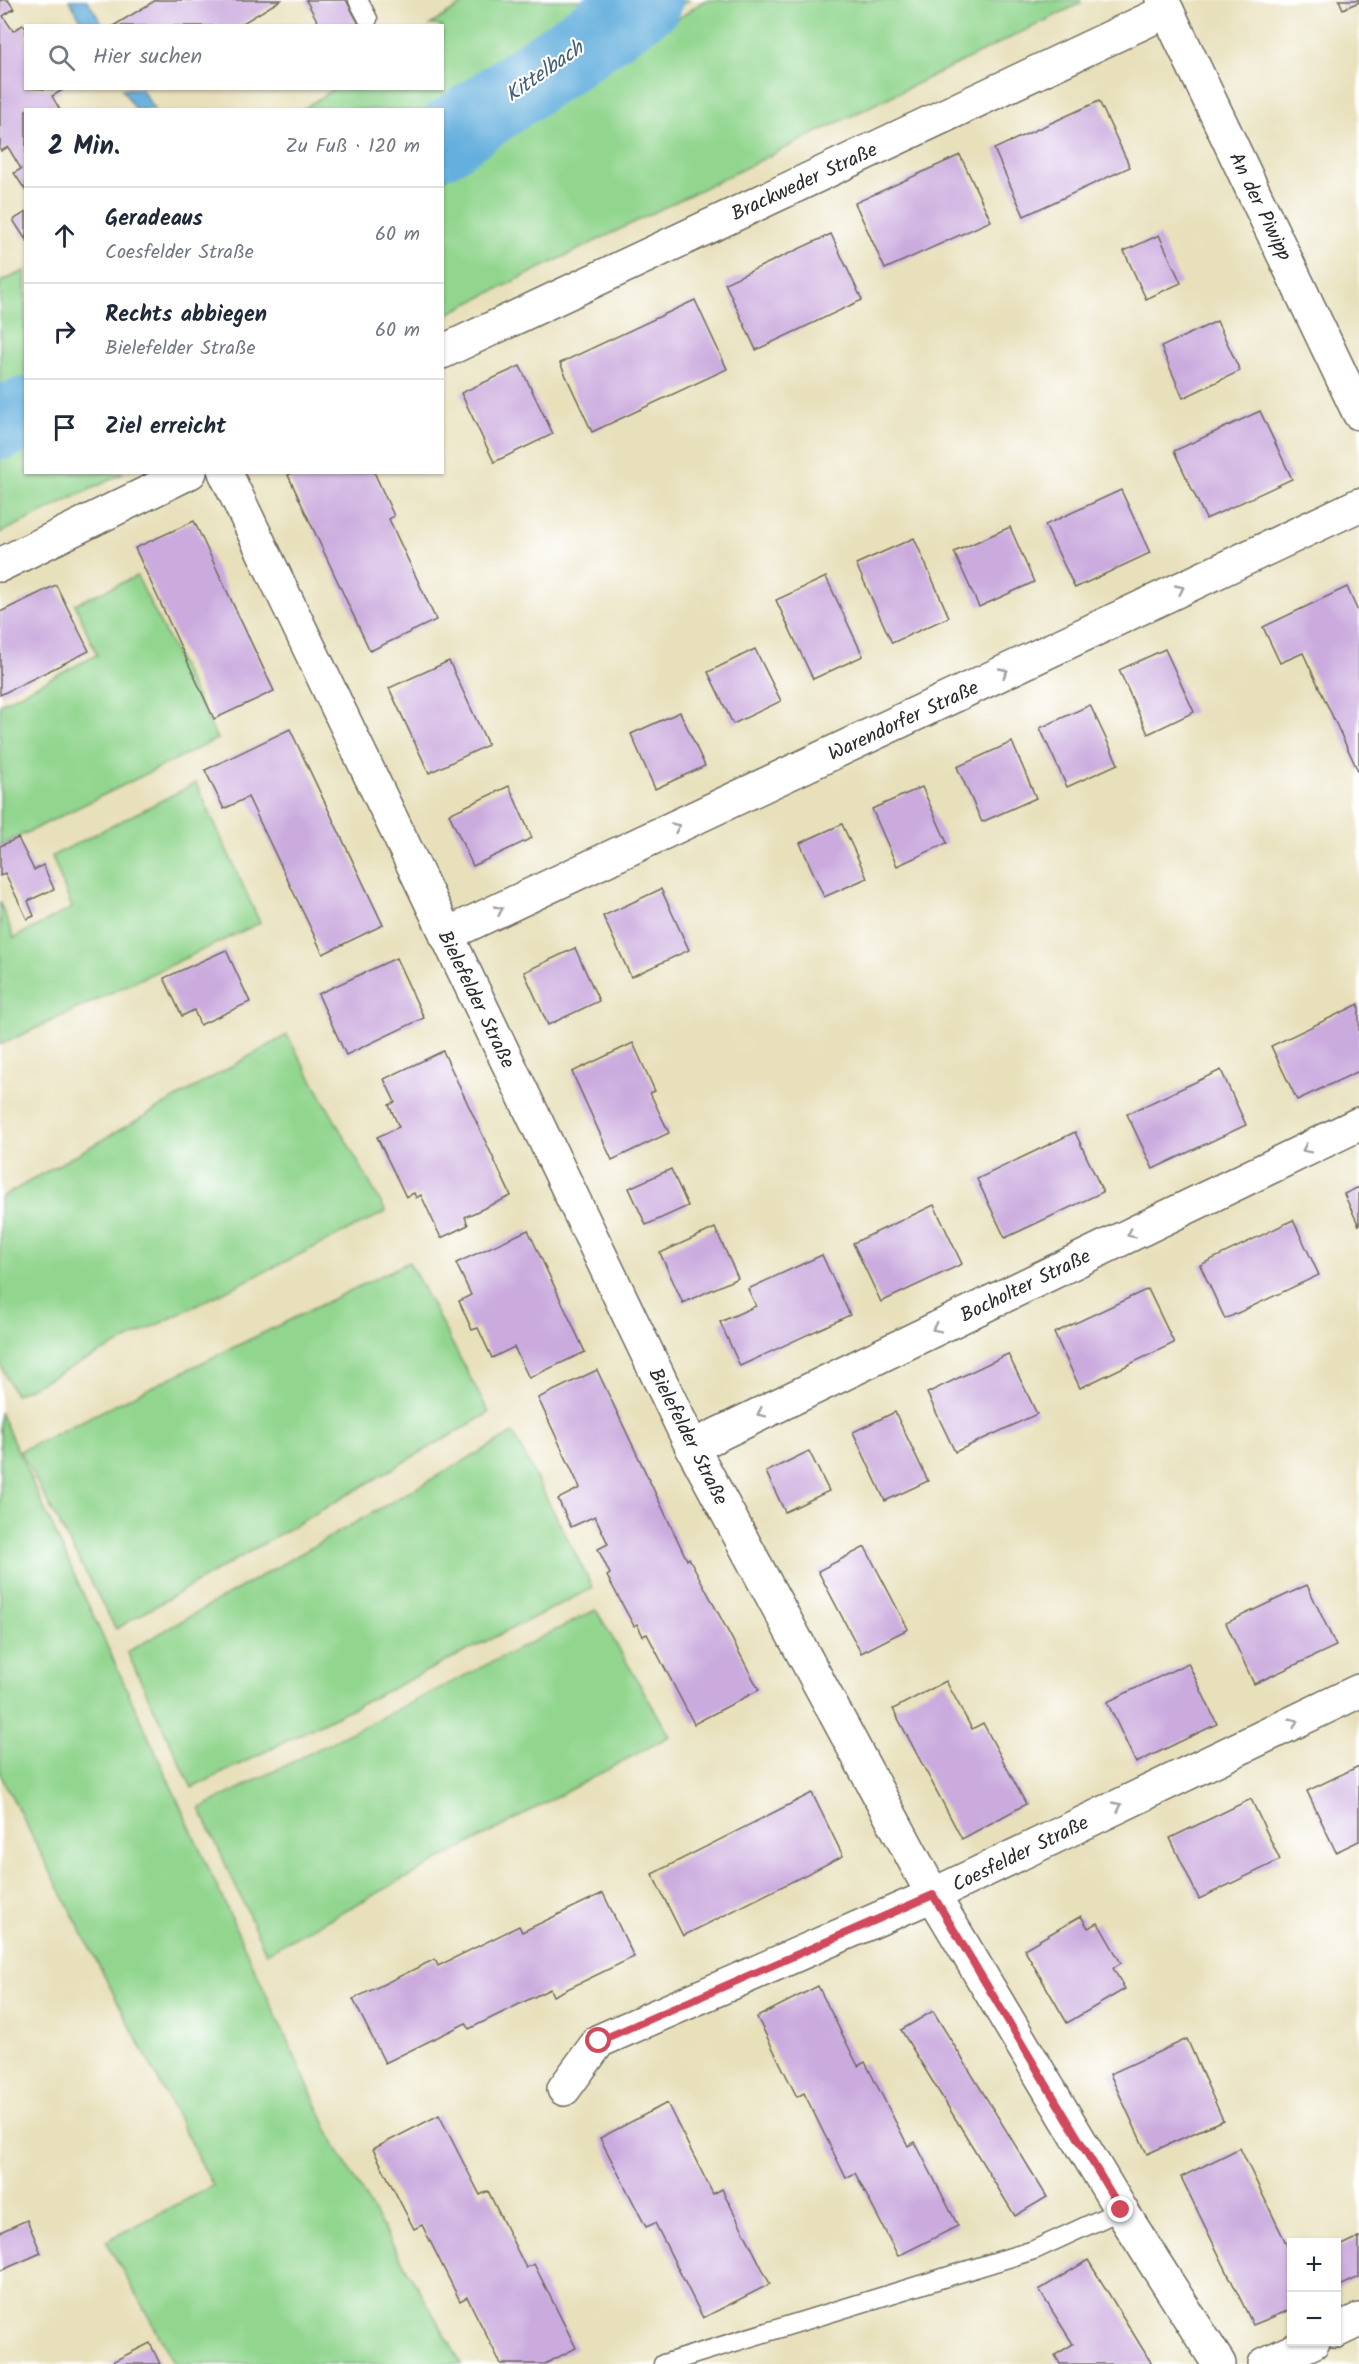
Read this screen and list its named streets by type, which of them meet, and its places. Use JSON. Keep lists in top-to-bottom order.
{
  "streets": {
    "street": [
      "Brackweder Straße",
      "An der Piwipp",
      "Warendorfer Straße",
      "Bielefelder Straße",
      "Bocholter Straße",
      "Coesfelder Straße"
    ]
  },
  "crossings": [
    ["Brackweder Straße", "An der Piwipp"],
    ["Warendorfer Straße", "Bielefelder Straße"],
    ["Bielefelder Straße", "Bocholter Straße"],
    ["Bielefelder Straße", "Coesfelder Straße"]
  ],
  "one_way": ["Warendorfer Straße", "Bocholter Straße", "Coesfelder Straße"],
  "water": ["Kittelbach"],
  "page": {
    "search": "Hier suchen",
    "heading": ["2 Min.", "Zu Fuß · 120 m"],
    "list": [
      ["Geradeaus", "Coesfelder Straße", "60 m"],
      ["Rechts abbiegen", "Bielefelder Straße", "60 m"],
      "Ziel erreicht"
    ],
    "map_buttons": ["+", "−"]
  }
}
